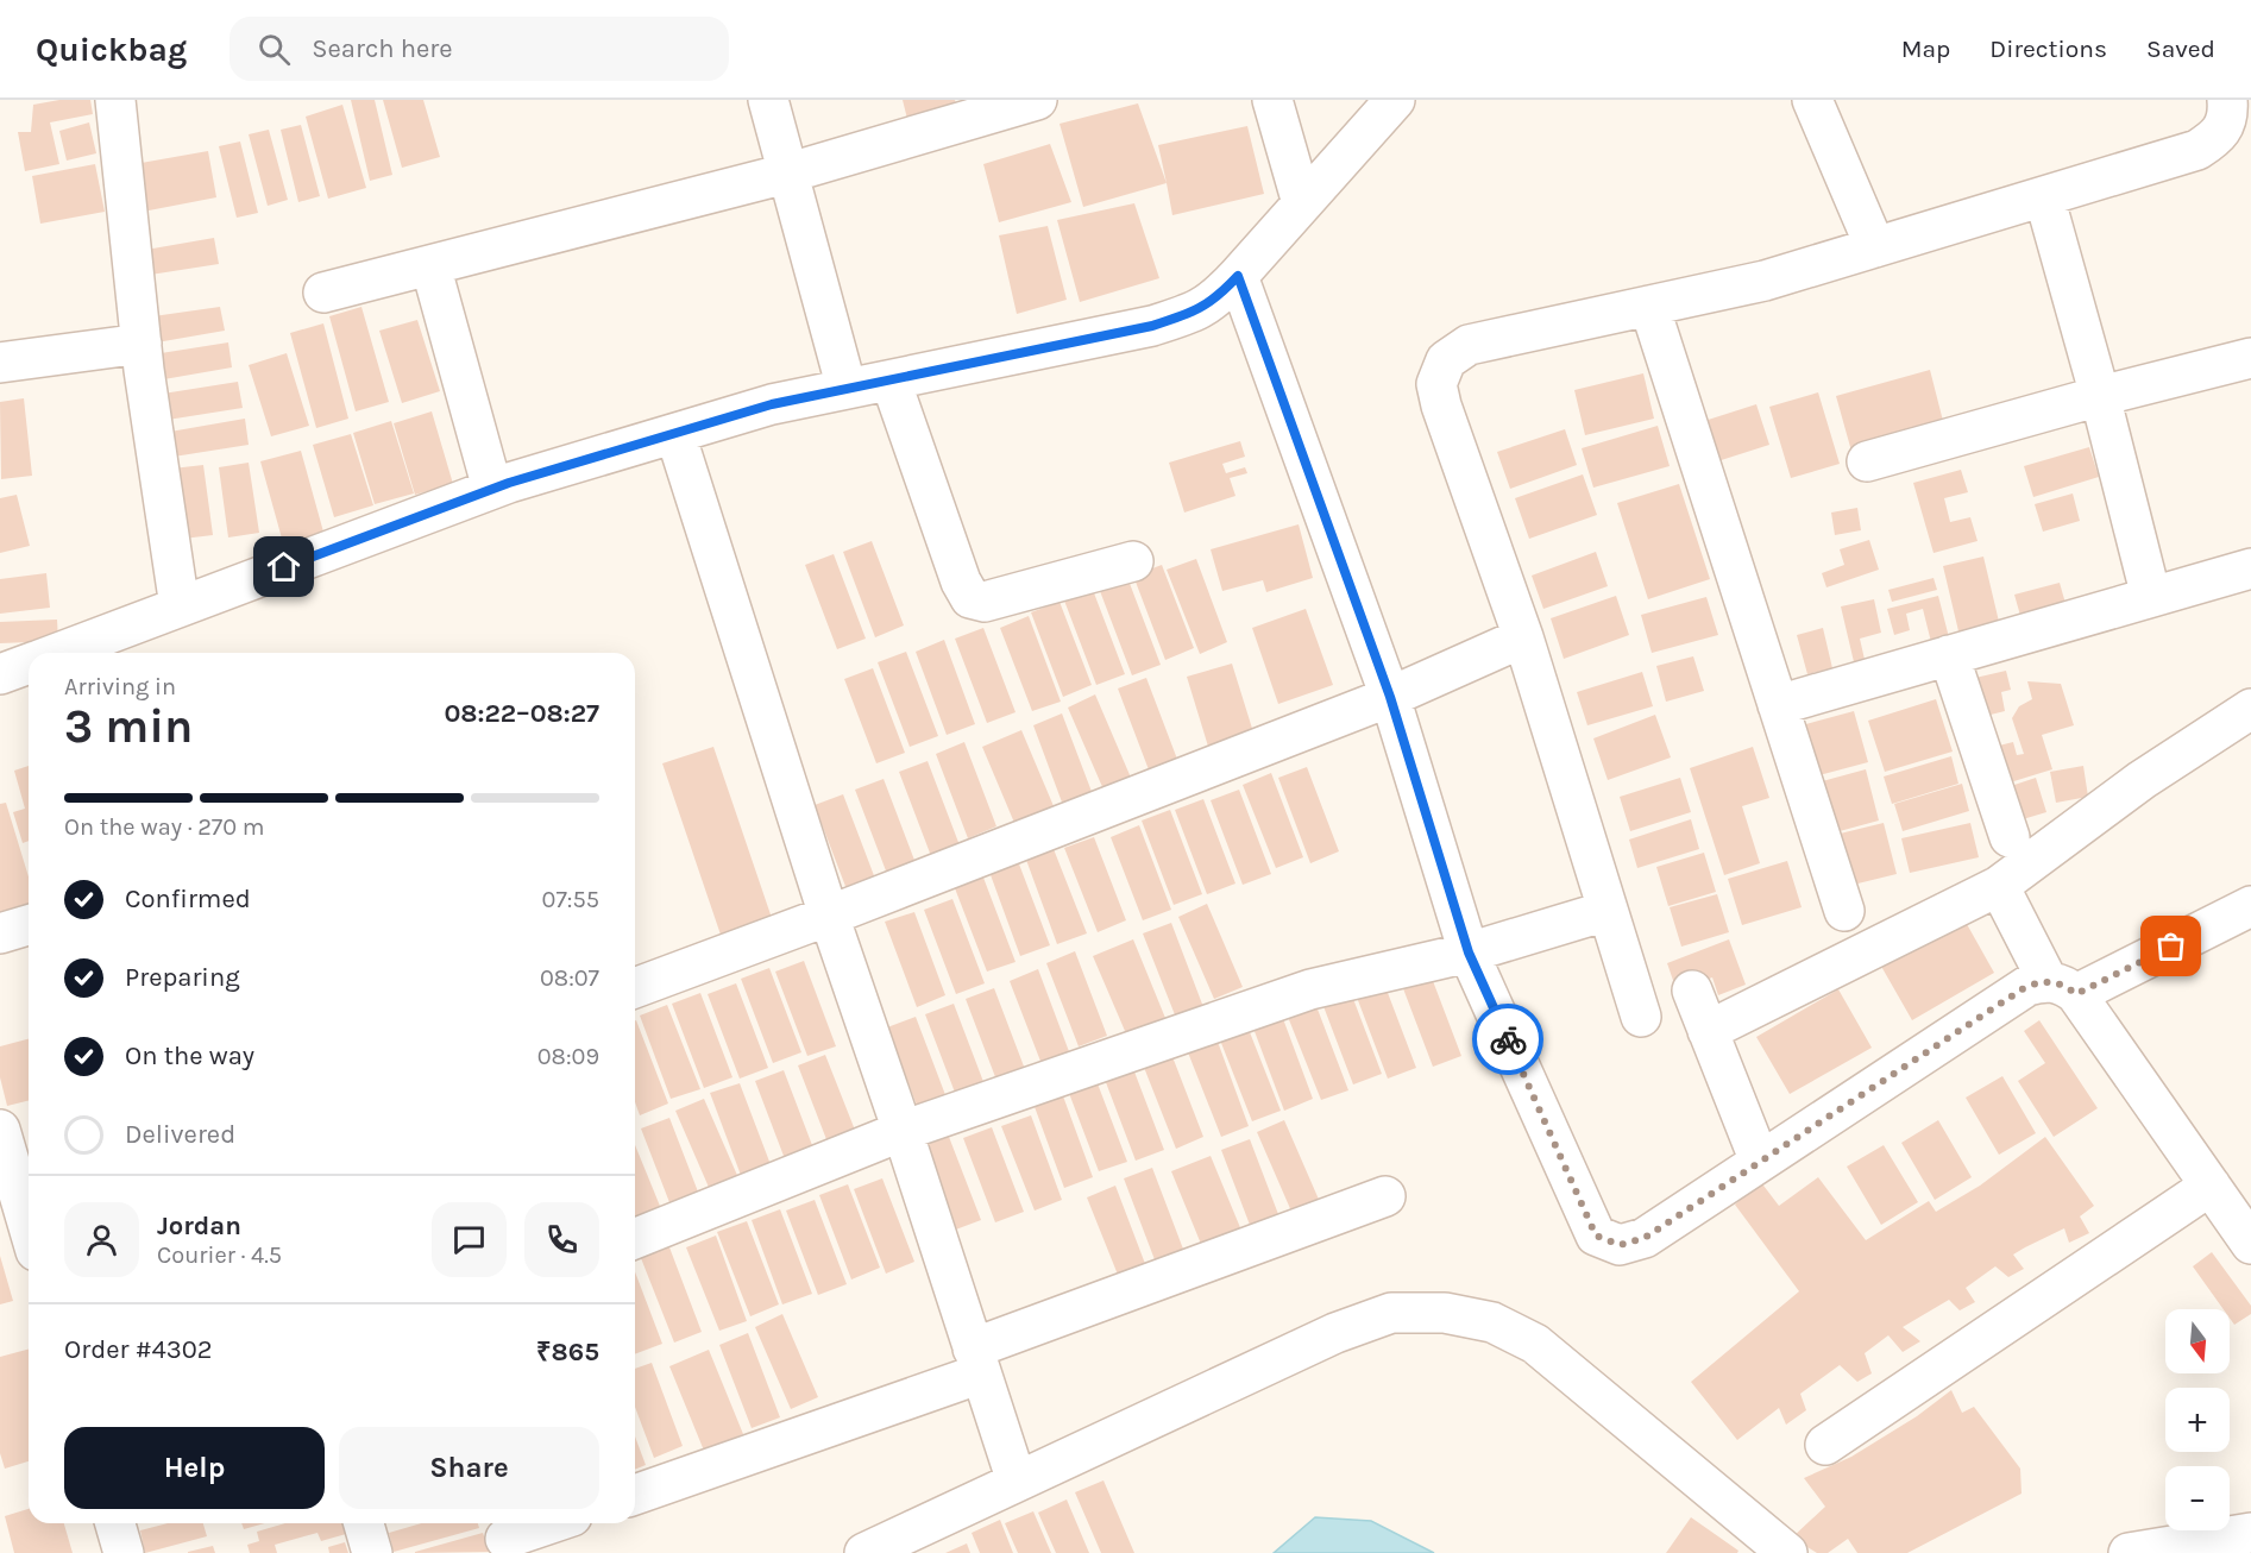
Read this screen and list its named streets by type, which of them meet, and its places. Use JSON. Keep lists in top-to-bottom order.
{
  "north": "bottom",
  "page": {
    "header": "Quickbag",
    "search": "Search here",
    "nav": ["Map", "Directions", "Saved"],
    "heading": ["3 min", "Arriving in", "08:22–08:27"],
    "panel": [
      "Jordan",
      "Courier · 4.5",
      "Order #4302",
      "₹865"
    ],
    "bar": "On the way · 270 m",
    "list": [
      ["Confirmed", "07:55"],
      ["Preparing", "08:07"],
      ["On the way", "08:09"],
      "Delivered"
    ],
    "map_buttons": ["+", "−"],
    "buttons": ["Help", "Share"]
  }
}
